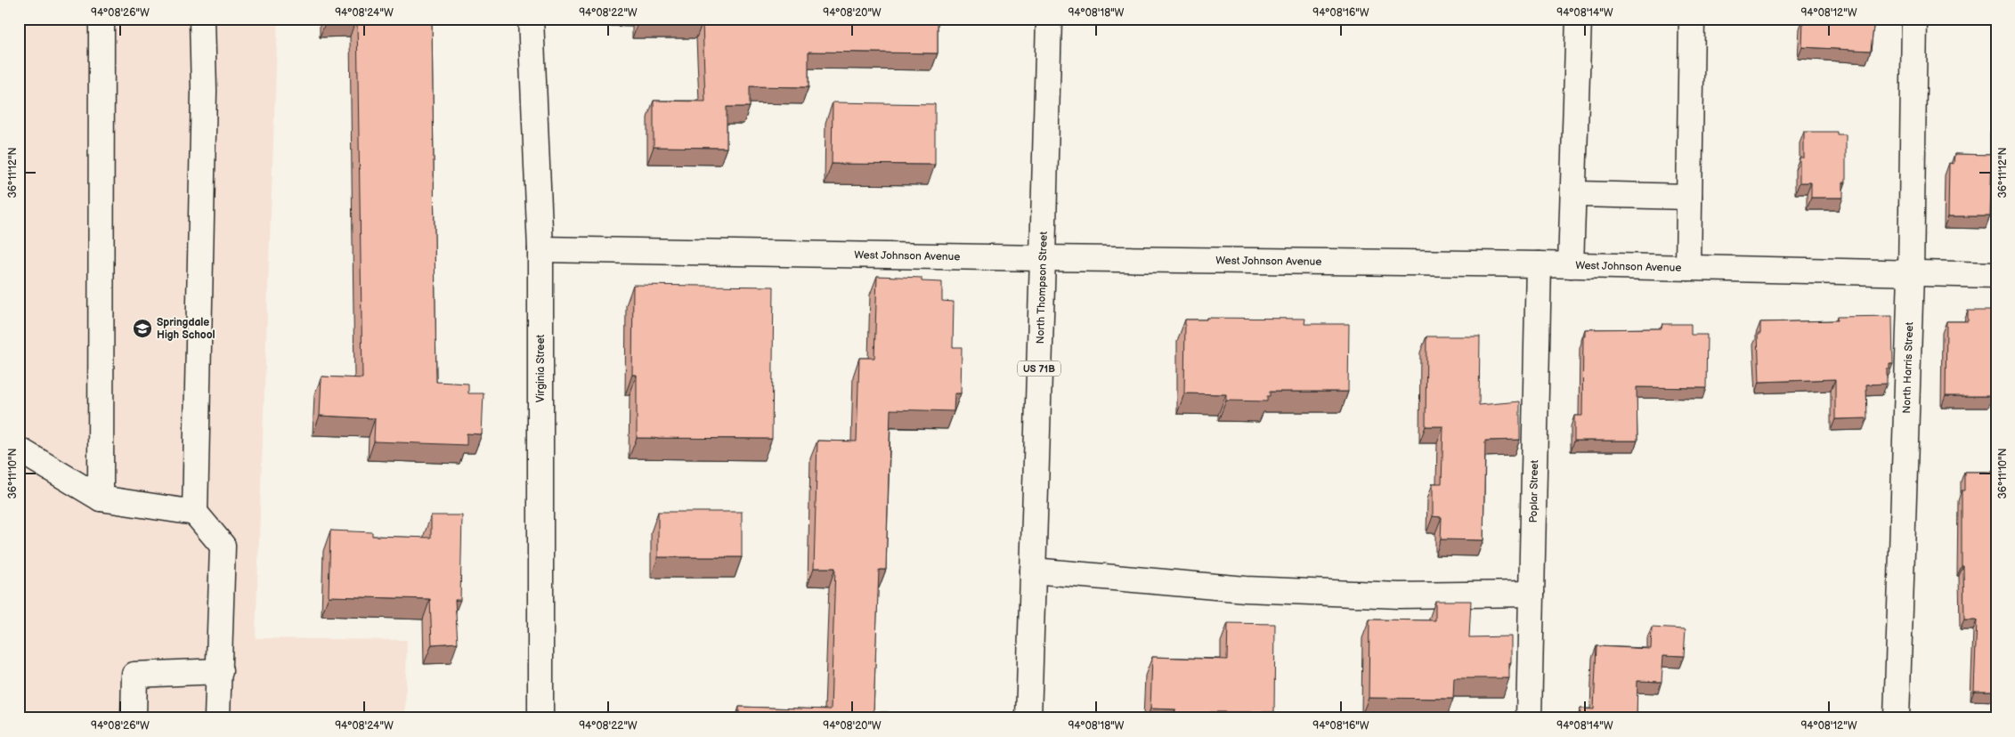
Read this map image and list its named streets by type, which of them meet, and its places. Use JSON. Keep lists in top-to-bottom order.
{
  "streets": {
    "street": [
      "West Johnson Avenue",
      "North Thompson Street",
      "Virginia Street",
      "US 71B",
      "North Harris Street",
      "Poplar Street"
    ]
  },
  "crossings": [
    ["West Johnson Avenue", "North Thompson Street"],
    ["West Johnson Avenue", "Virginia Street"],
    ["West Johnson Avenue", "North Harris Street"],
    ["West Johnson Avenue", "Poplar Street"]
  ],
  "places": {
    "school or university": ["Springdale High School"]
  },
  "coordinates": [
    "94°08'26\"W",
    "94°08'24\"W",
    "94°08'22\"W",
    "94°08'20\"W",
    "94°08'18\"W",
    "94°08'16\"W",
    "94°08'14\"W",
    "94°08'12\"W",
    "36°11'12\"N",
    "36°11'10\"N"
  ]
}
